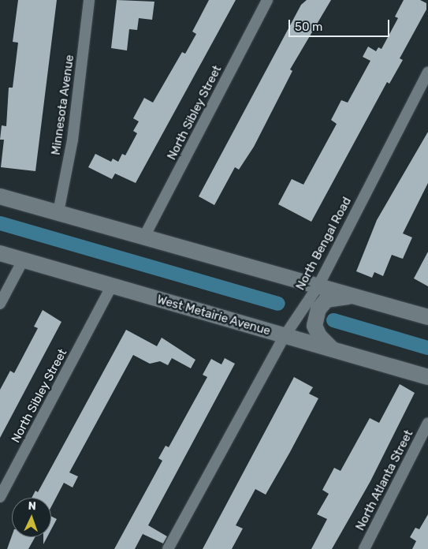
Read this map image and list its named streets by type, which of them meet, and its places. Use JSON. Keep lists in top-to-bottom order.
{
  "streets": {
    "main road": ["West Metairie Avenue"],
    "street": [
      "Minnesota Avenue",
      "North Sibley Street",
      "North Bengal Road",
      "North Atlanta Street"
    ]
  },
  "crossings": [
    ["North Sibley Street", "West Metairie Avenue"],
    ["North Bengal Road", "West Metairie Avenue"]
  ],
  "scale_bar": "50 m",
  "north": "top"
}
